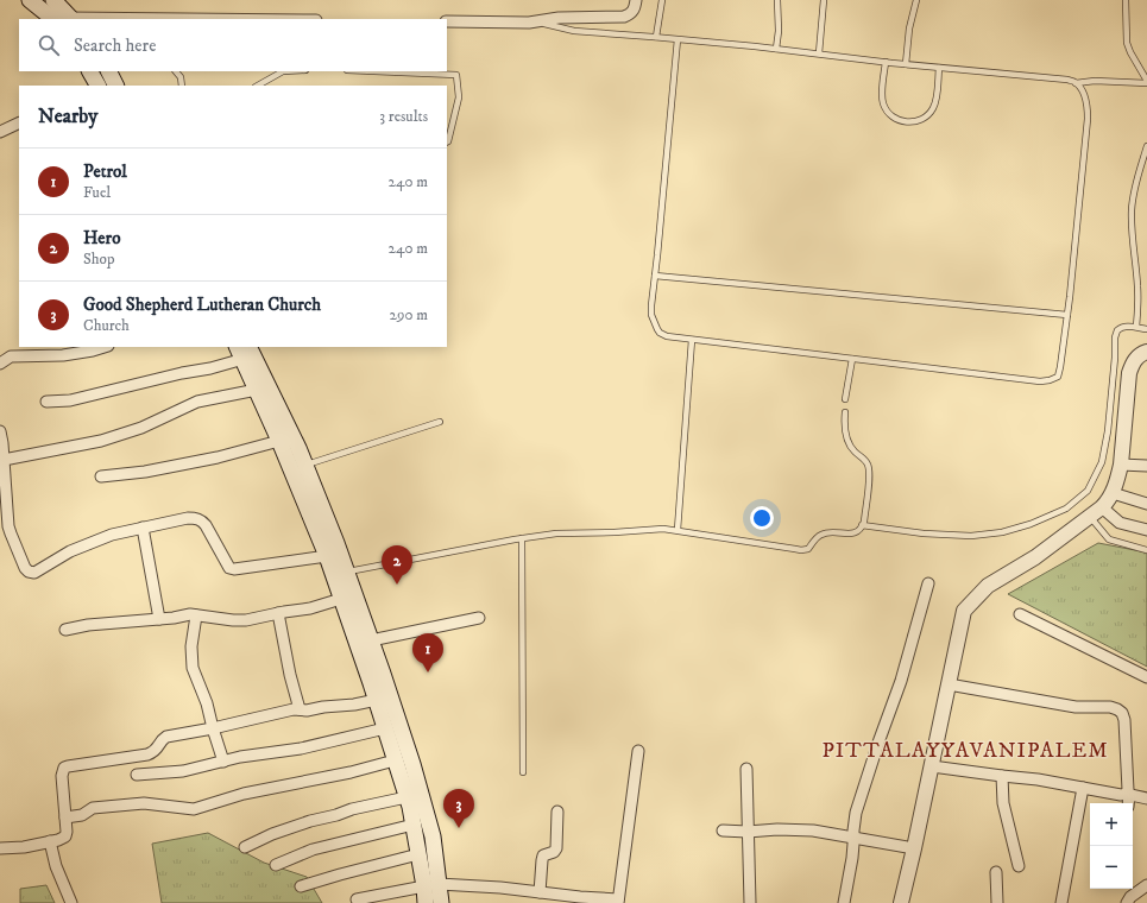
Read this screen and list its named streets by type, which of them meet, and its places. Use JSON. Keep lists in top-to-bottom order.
{
  "districts": ["PITTALAYYAVANIPALEM"],
  "page": {
    "search": "Search here",
    "heading": ["Nearby", "3 results"],
    "list": [
      {
        "mark": "1",
        "name": "Petrol",
        "note": "Fuel",
        "value": "240 m"
      },
      {
        "mark": "2",
        "name": "Hero",
        "note": "Shop",
        "value": "240 m"
      },
      {
        "mark": "3",
        "name": "Good Shepherd Lutheran Church",
        "note": "Church",
        "value": "290 m"
      }
    ],
    "pins": ["2", "1", "3"],
    "map_buttons": ["+", "−"]
  }
}
